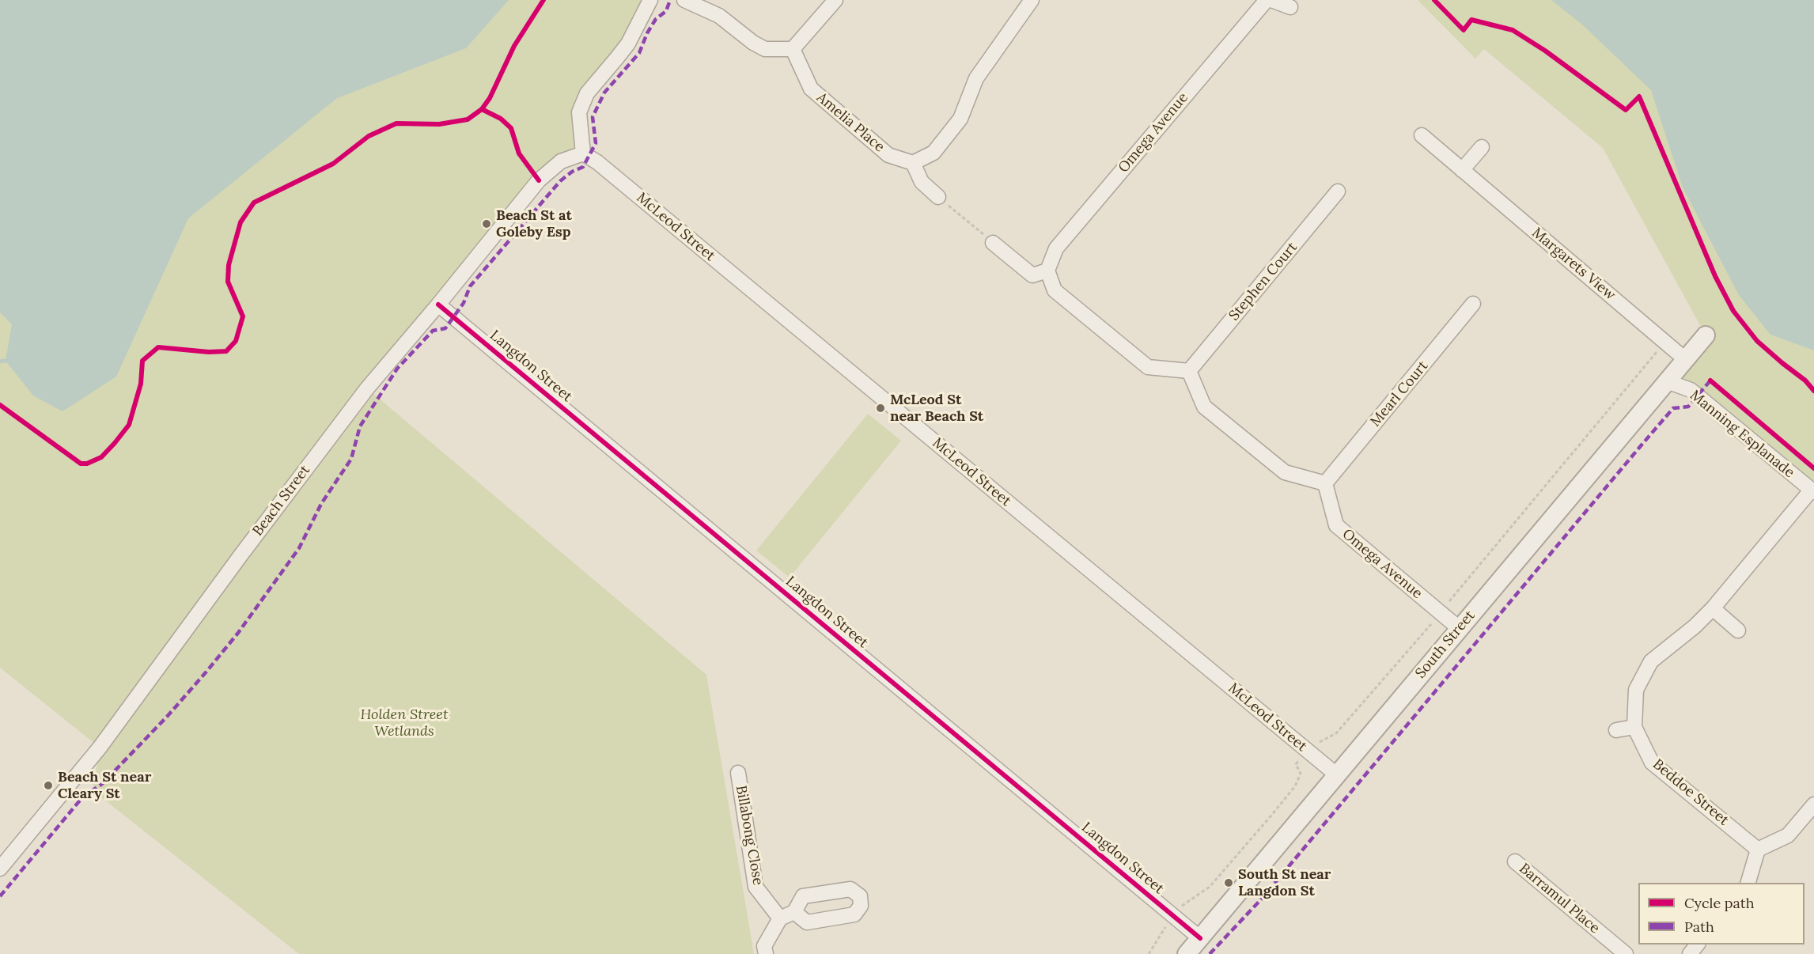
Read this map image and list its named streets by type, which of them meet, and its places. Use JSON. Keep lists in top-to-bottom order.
{
  "streets": {
    "street": [
      "Amelia Place",
      "Omega Avenue",
      "McLeod Street",
      "Margarets View",
      "Stephen Court",
      "Langdon Street",
      "Mearl Court",
      "Manning Esplanade",
      "Beach Street",
      "South Street",
      "Beddoe Street",
      "Billabong Close",
      "Barramul Place"
    ]
  },
  "crossings": [
    ["Omega Avenue", "Mearl Court"],
    ["Omega Avenue", "South Street"],
    ["McLeod Street", "Beach Street"],
    ["McLeod Street", "South Street"],
    ["Margarets View", "South Street"],
    ["Langdon Street", "Beach Street"],
    ["Langdon Street", "South Street"],
    ["Manning Esplanade", "South Street"],
    ["Manning Esplanade", "Beddoe Street"]
  ],
  "parks": ["Holden Street Wetlands"],
  "places": [
    "Beach St at Goleby Esp",
    "McLeod St near Beach St",
    "Beach St near Cleary St",
    "South St near Langdon St"
  ],
  "legend": ["Cycle path", "Path"]
}
